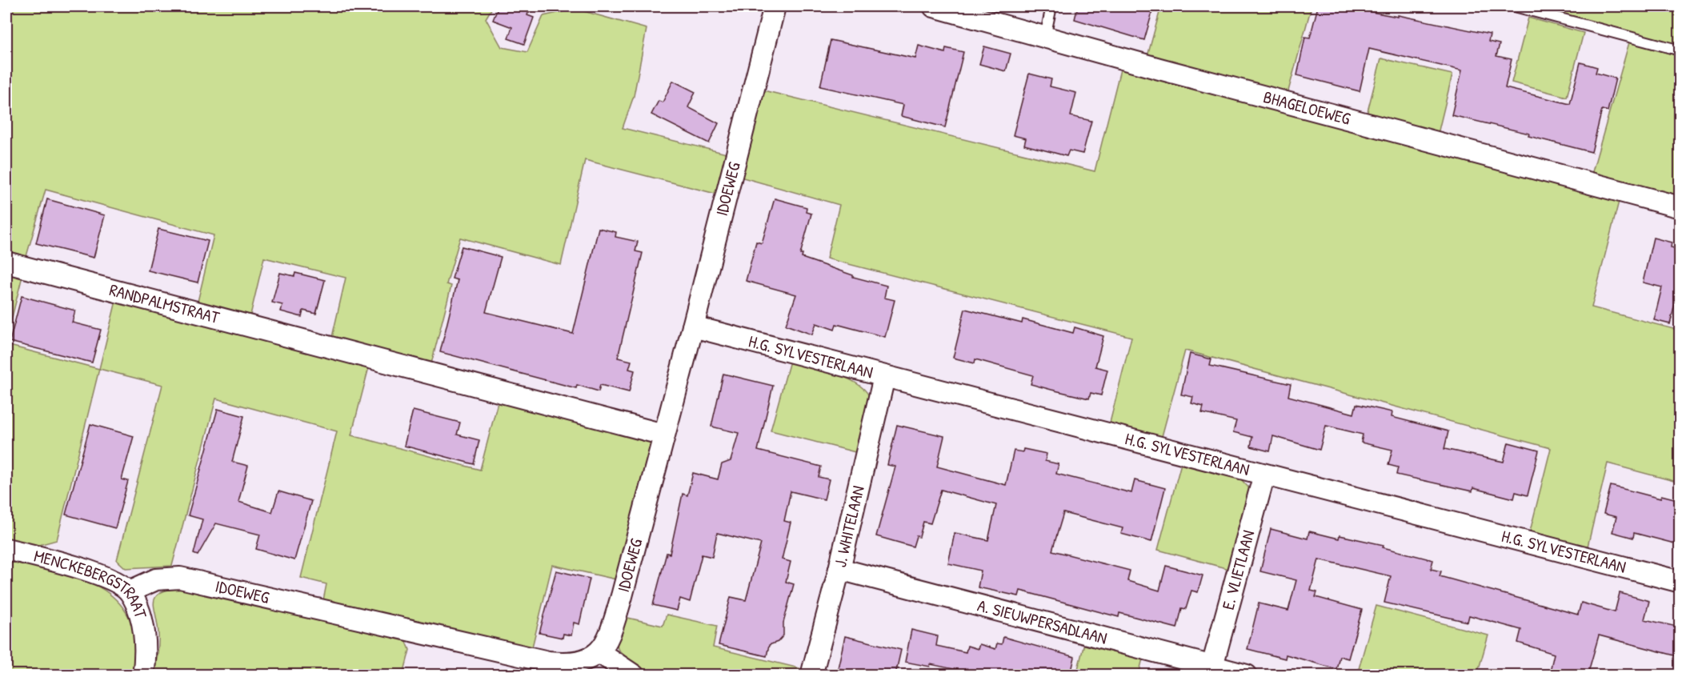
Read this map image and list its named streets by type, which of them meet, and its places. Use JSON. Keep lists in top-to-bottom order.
{
  "streets": {
    "street": [
      "BHAGELOEWEG",
      "IDOEWEG",
      "RANDPALMSTRAAT",
      "H.G. SYLVESTERLAAN",
      "J. WHITELAAN",
      "E. VLIETLAAN",
      "MENCKEBERGSTRAAT",
      "A. SIEUWPERSADLAAN"
    ]
  },
  "crossings": [
    ["IDOEWEG", "RANDPALMSTRAAT"],
    ["IDOEWEG", "H.G. SYLVESTERLAAN"],
    ["IDOEWEG", "MENCKEBERGSTRAAT"],
    ["H.G. SYLVESTERLAAN", "J. WHITELAAN"],
    ["H.G. SYLVESTERLAAN", "E. VLIETLAAN"],
    ["J. WHITELAAN", "A. SIEUWPERSADLAAN"],
    ["E. VLIETLAAN", "A. SIEUWPERSADLAAN"]
  ]
}
